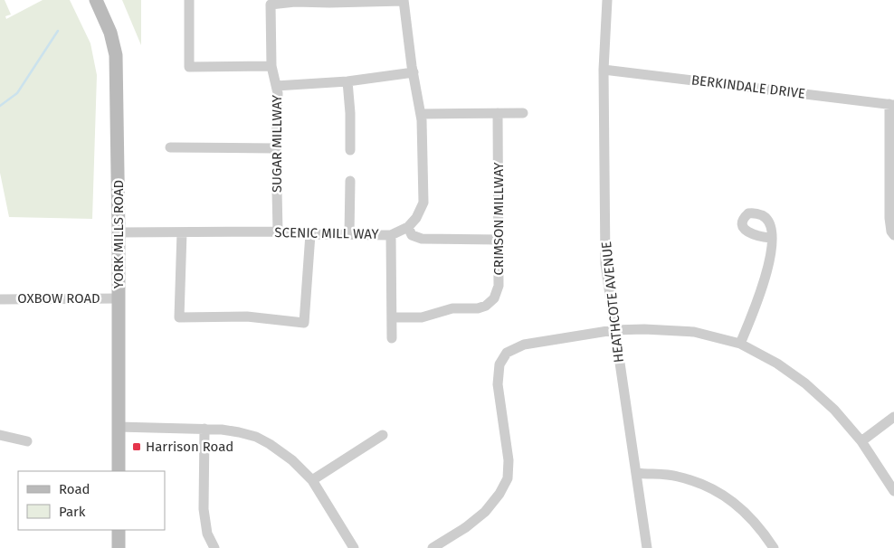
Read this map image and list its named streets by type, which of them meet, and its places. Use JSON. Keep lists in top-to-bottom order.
{
  "streets": {
    "main road": ["YORK MILLS ROAD"],
    "street": [
      "BERKINDALE DRIVE",
      "SUGAR MILLWAY",
      "CRIMSON MILLWAY",
      "SCENIC MILL WAY",
      "OXBOW ROAD",
      "HEATHCOTE AVENUE"
    ]
  },
  "crossings": [
    ["BERKINDALE DRIVE", "HEATHCOTE AVENUE"],
    ["SUGAR MILLWAY", "SCENIC MILL WAY"],
    ["SCENIC MILL WAY", "YORK MILLS ROAD"],
    ["YORK MILLS ROAD", "OXBOW ROAD"]
  ],
  "places": {
    "transit": ["Harrison Road"]
  },
  "legend": ["Road", "Park"]
}
